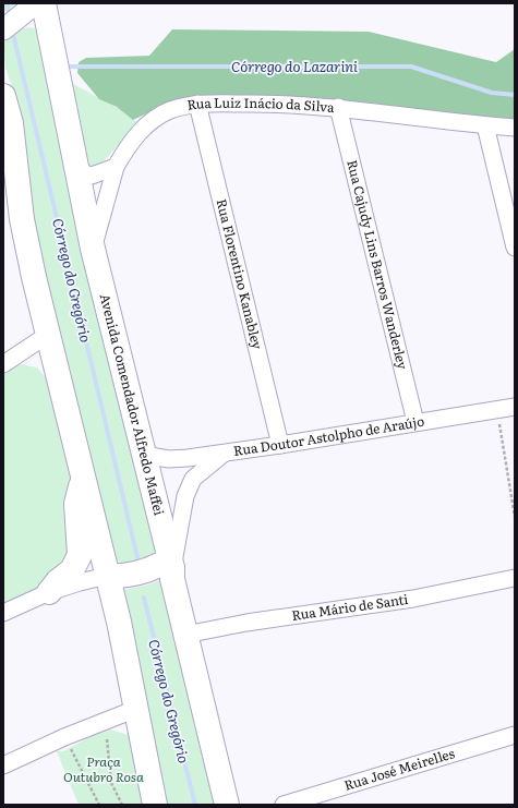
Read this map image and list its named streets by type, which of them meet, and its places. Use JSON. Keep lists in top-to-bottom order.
{
  "streets": {
    "main road": ["Avenida Comendador Alfredo Maffei"],
    "street": [
      "Rua Luiz Inácio da Silva",
      "Rua Cajudy Lins Barros Wanderley",
      "Rua Florentino Kanabley",
      "Rua Doutor Astolpho de Araújo",
      "Rua Mário de Santi",
      "Rua José Meirelles"
    ]
  },
  "crossings": [
    ["Rua Luiz Inácio da Silva", "Rua Cajudy Lins Barros Wanderley"],
    ["Rua Luiz Inácio da Silva", "Rua Florentino Kanabley"],
    ["Rua Luiz Inácio da Silva", "Avenida Comendador Alfredo Maffei"],
    ["Rua Cajudy Lins Barros Wanderley", "Rua Doutor Astolpho de Araújo"],
    ["Rua Florentino Kanabley", "Rua Doutor Astolpho de Araújo"],
    ["Avenida Comendador Alfredo Maffei", "Rua Doutor Astolpho de Araújo"],
    ["Avenida Comendador Alfredo Maffei", "Rua Mário de Santi"]
  ],
  "water": ["Córrego do Lazarini", "Córrego do Gregório"],
  "parks": ["Praça Outubro Rosa"]
}
